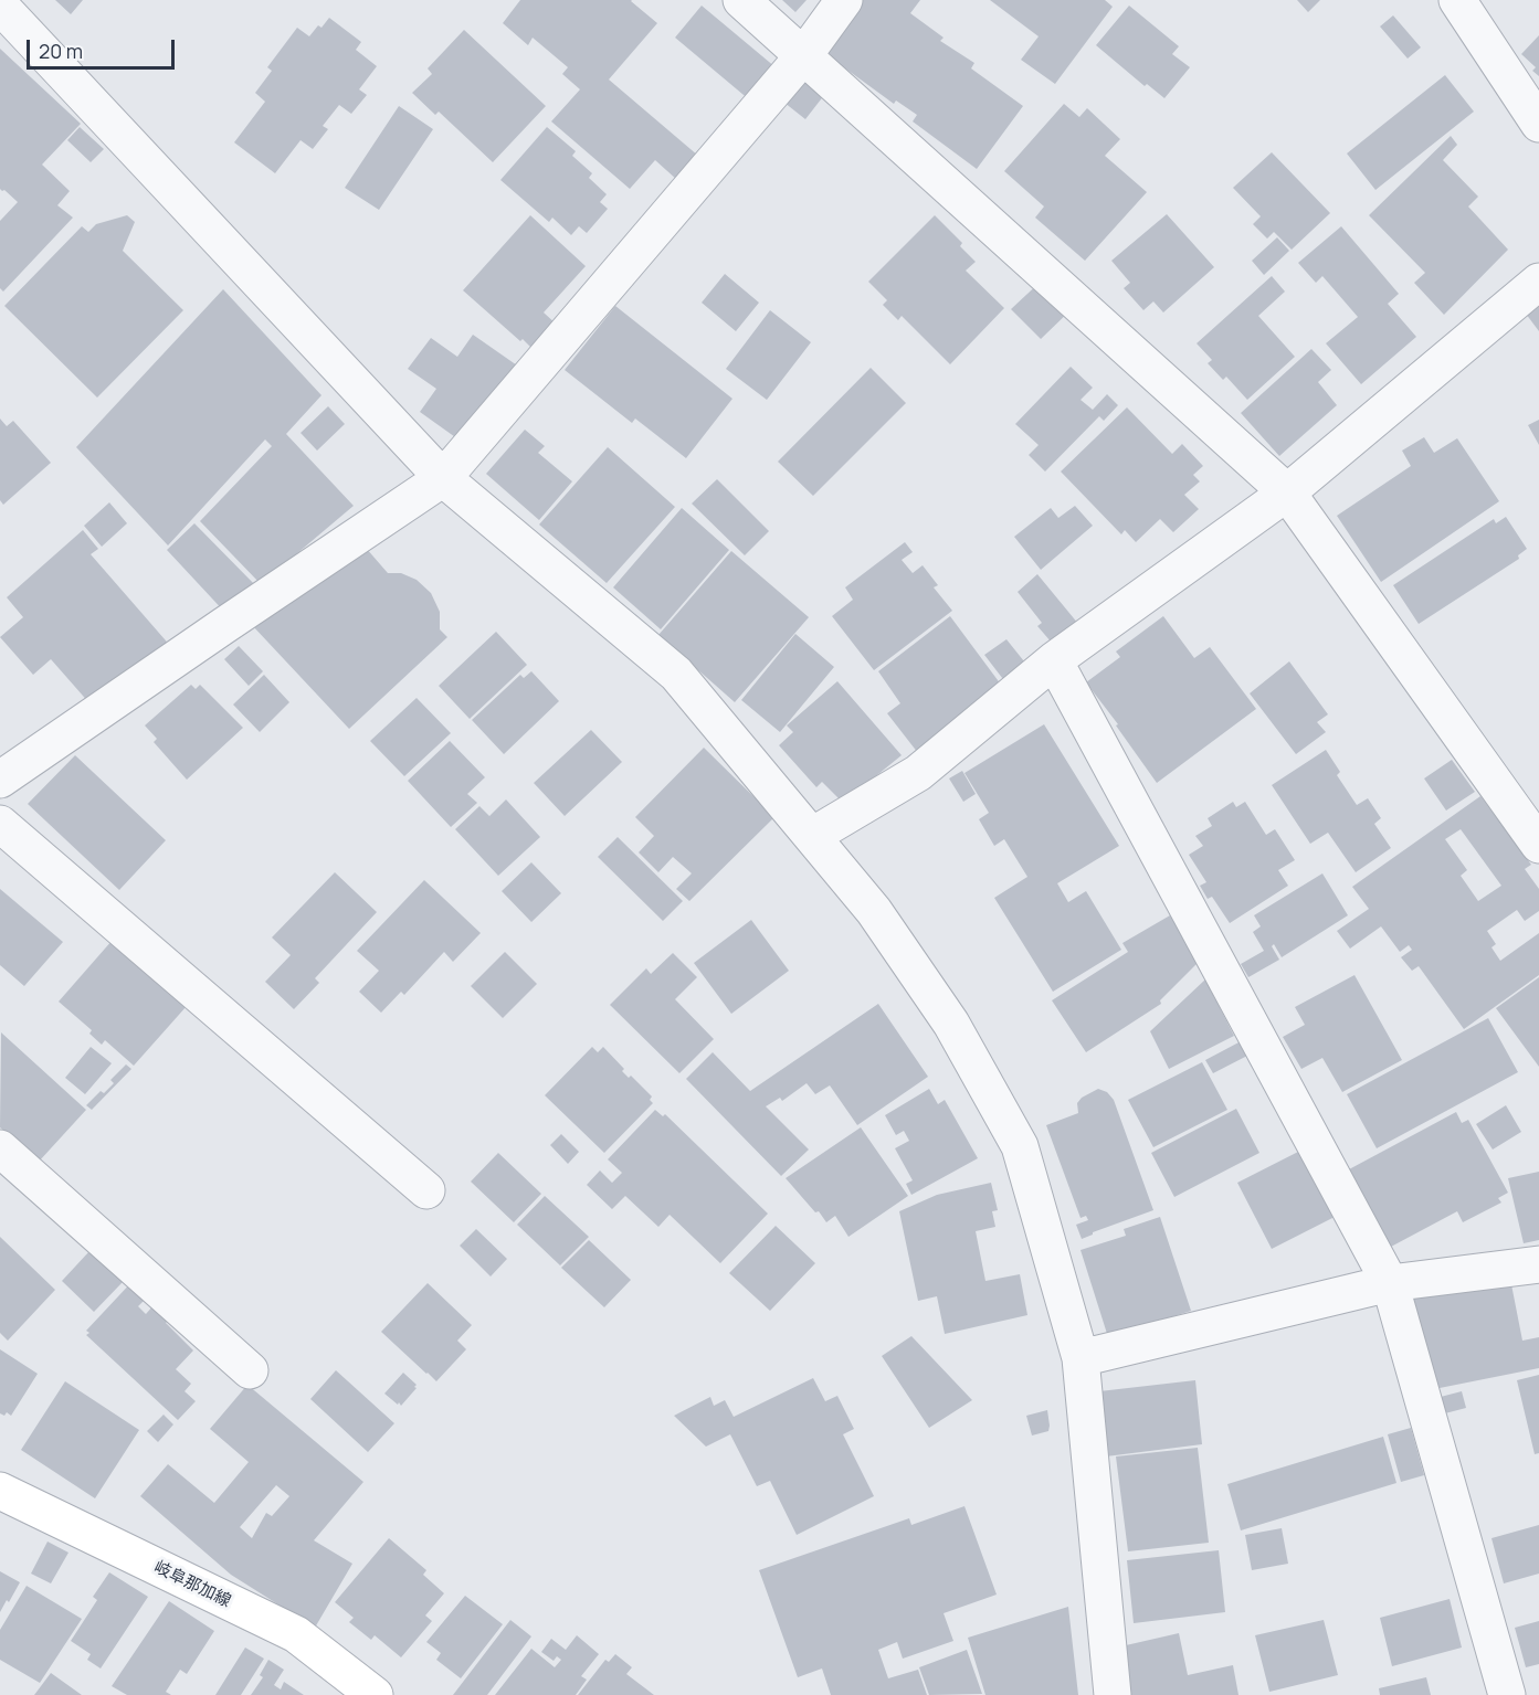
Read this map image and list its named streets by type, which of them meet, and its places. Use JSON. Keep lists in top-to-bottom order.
{
  "streets": {
    "main road": ["岐阜那加線"]
  },
  "scale_bar": "20 m"
}
